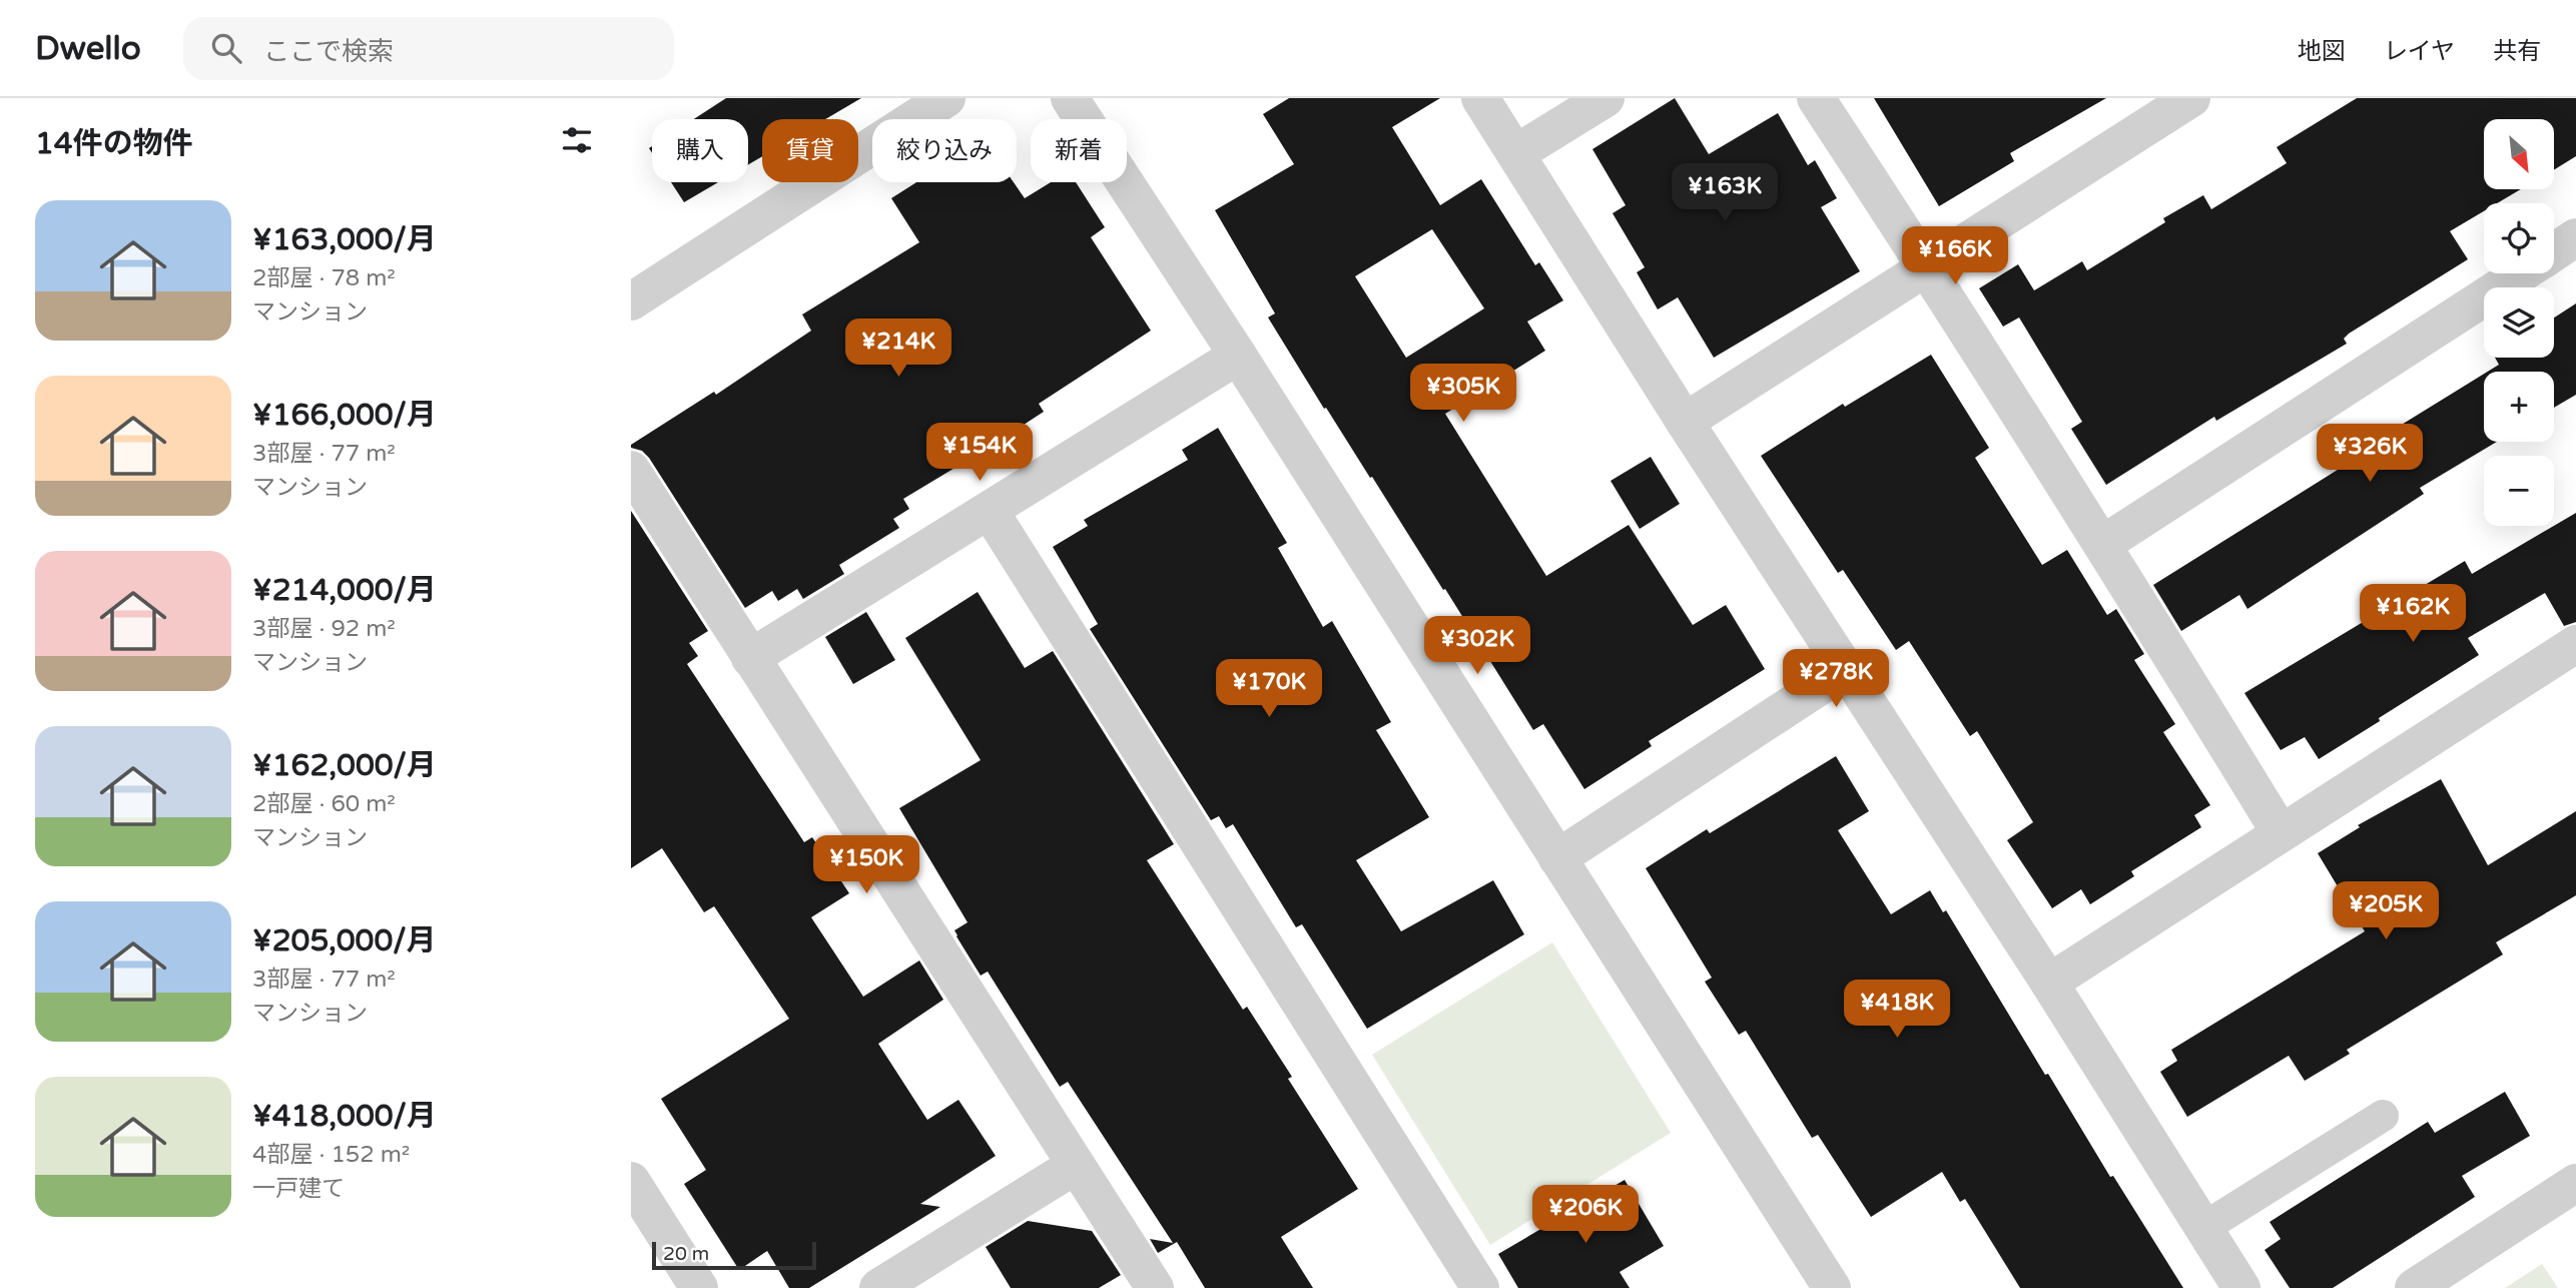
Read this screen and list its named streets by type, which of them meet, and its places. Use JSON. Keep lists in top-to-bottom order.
{
  "scale_bar": "20 m",
  "north": "bottom right",
  "page": {
    "header": "Dwello",
    "search": "ここで検索",
    "nav": ["地図", "レイヤ", "共有"],
    "heading": "14件の物件",
    "map_buttons": ["+", "−"],
    "chip": [
      "購入",
      "賃貸",
      "絞り込み",
      "新着"
    ],
    "price": [
      "¥163K",
      "¥166K",
      "¥214K",
      "¥305K",
      "¥154K",
      "¥326K",
      "¥162K",
      "¥302K",
      "¥278K",
      "¥170K",
      "¥150K",
      "¥205K",
      "¥418K",
      "¥206K"
    ],
    "list": [
      {
        "name": "¥163,000/月",
        "note": "2部屋 · 78 m² · マンション"
      },
      {
        "name": "¥166,000/月",
        "note": "3部屋 · 77 m² · マンション"
      },
      {
        "name": "¥214,000/月",
        "note": "3部屋 · 92 m² · マンション"
      },
      {
        "name": "¥162,000/月",
        "note": "2部屋 · 60 m² · マンション"
      },
      {
        "name": "¥205,000/月",
        "note": "3部屋 · 77 m² · マンション"
      },
      {
        "name": "¥418,000/月",
        "note": "4部屋 · 152 m² · 一戸建て"
      }
    ],
    "scale": "20 m"
  }
}
